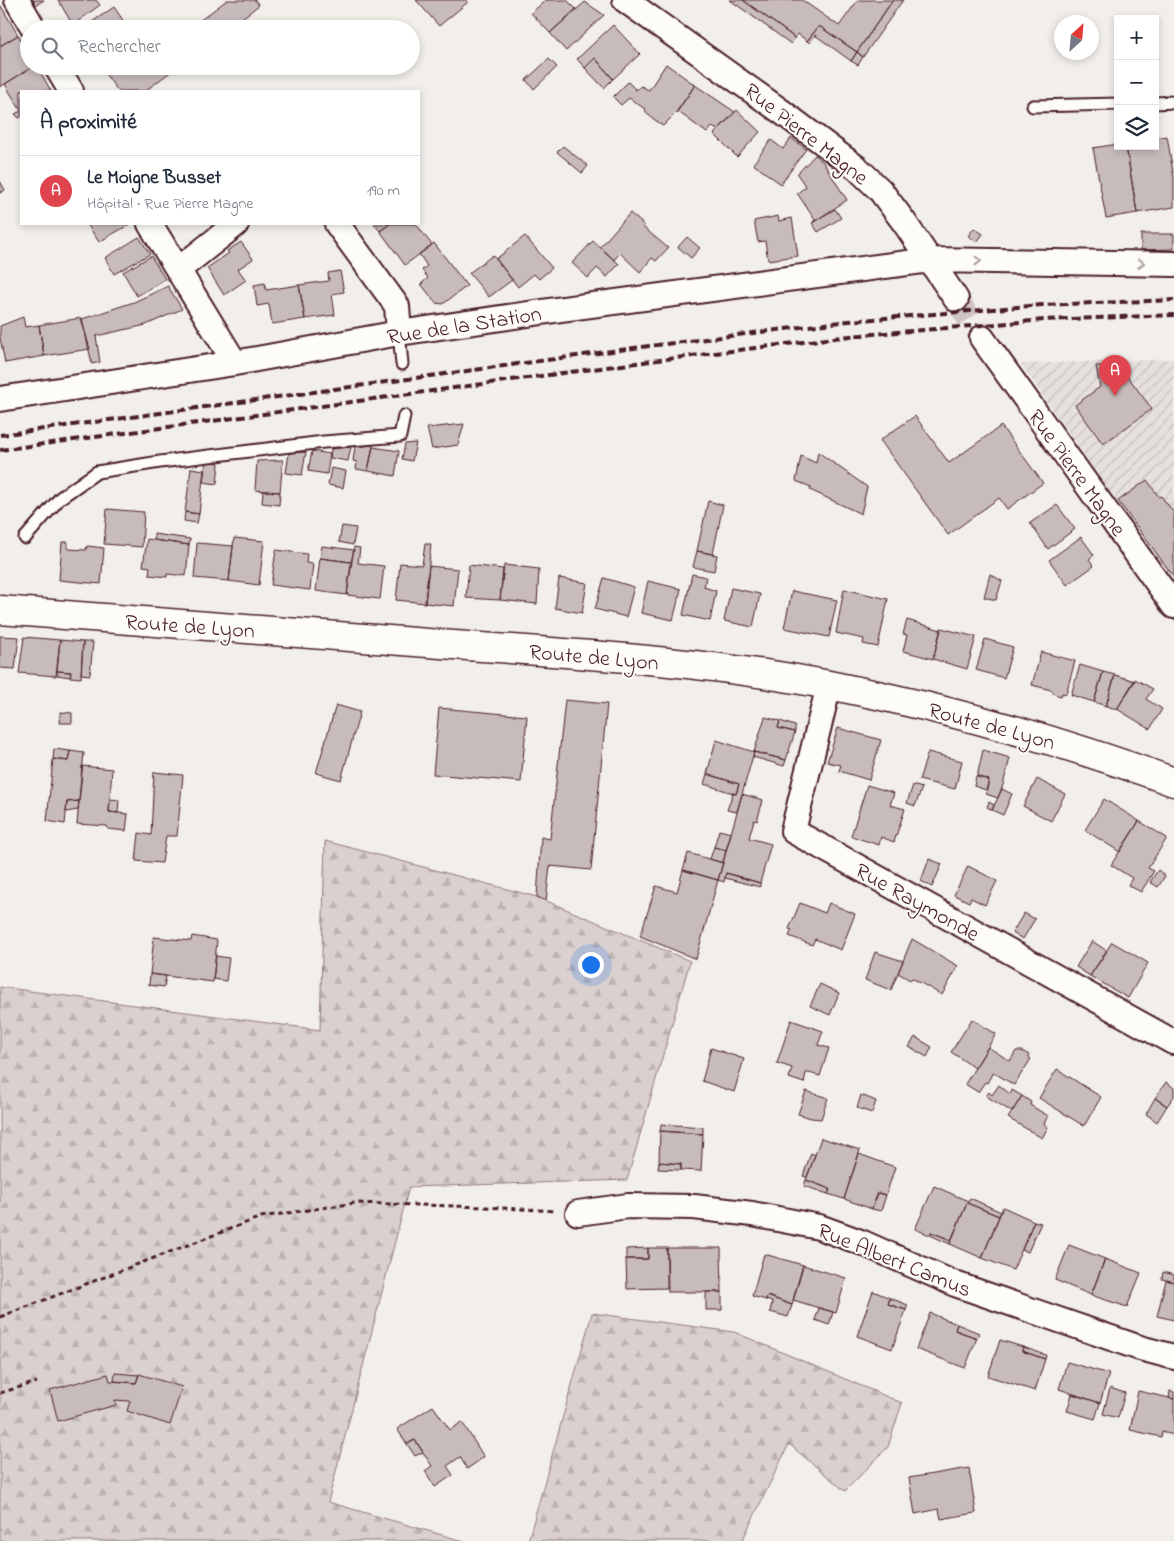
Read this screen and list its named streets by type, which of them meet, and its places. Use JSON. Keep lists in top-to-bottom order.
{
  "streets": {
    "main road": ["Route de Lyon"],
    "street": [
      "Rue Pierre Magne",
      "Rue de la Station",
      "Rue Raymonde",
      "Rue Albert Camus"
    ]
  },
  "crossings": [
    ["Rue Pierre Magne", "Rue de la Station"],
    ["Route de Lyon", "Rue Raymonde"]
  ],
  "north": "top right",
  "page": {
    "map_buttons": ["+", "−"],
    "search": "Rechercher",
    "heading": "À proximité",
    "list": [
      {
        "mark": "A",
        "name": "Le Moigne Busset",
        "note": "Hôpital · Rue Pierre Magne",
        "value": "190 m"
      }
    ],
    "pins": "A"
  }
}
